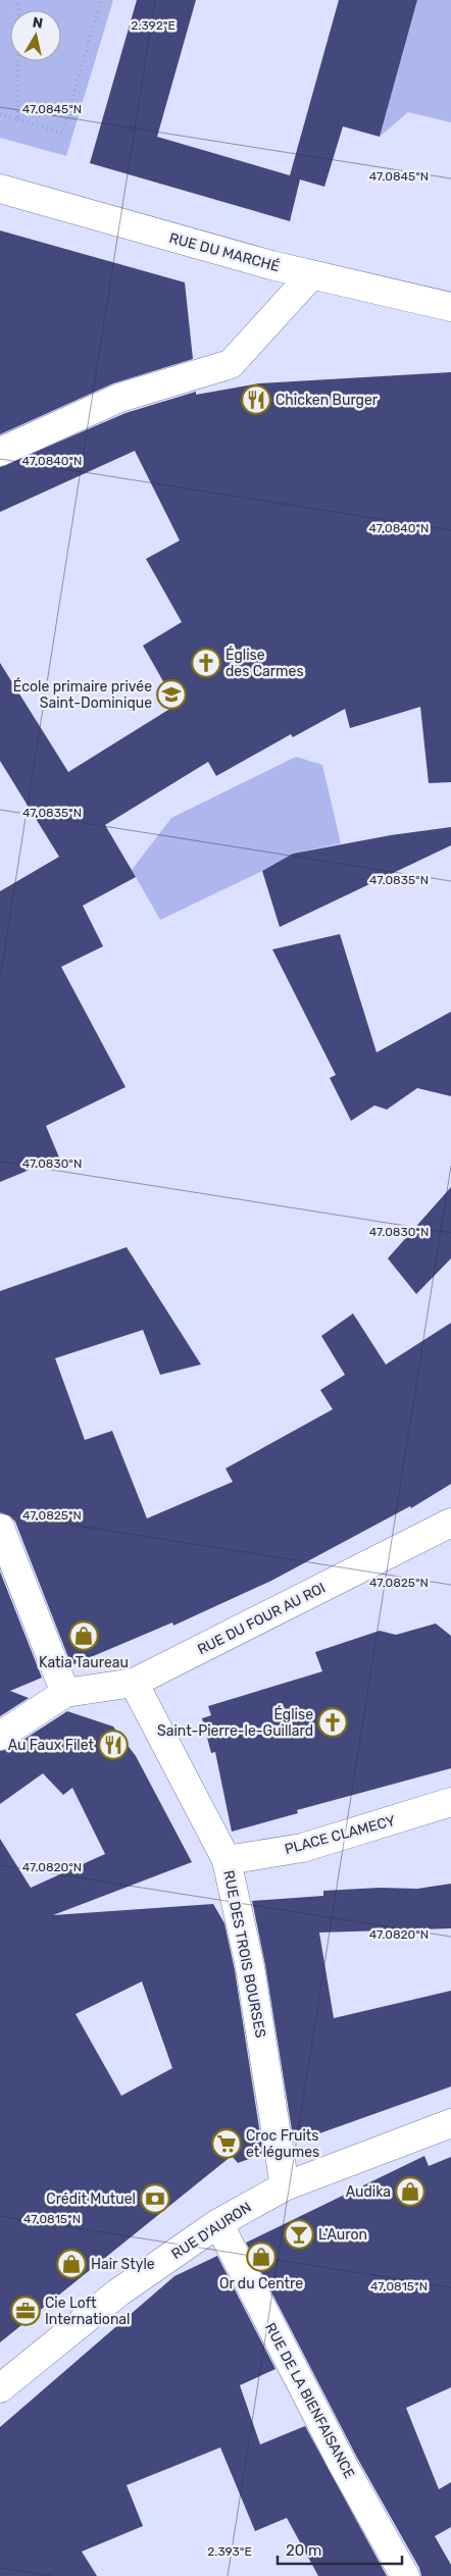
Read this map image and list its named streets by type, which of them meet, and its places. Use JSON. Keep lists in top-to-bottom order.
{
  "streets": {
    "street": [
      "RUE DU MARCHÉ",
      "RUE DU FOUR AU ROI",
      "PLACE CLAMECY",
      "RUE DES TROIS BOURSES",
      "RUE D'AURON",
      "RUE DE LA BIENFAISANCE"
    ]
  },
  "crossings": [
    ["RUE DU FOUR AU ROI", "RUE DES TROIS BOURSES"],
    ["PLACE CLAMECY", "RUE DES TROIS BOURSES"],
    ["RUE DES TROIS BOURSES", "RUE D'AURON"],
    ["RUE D'AURON", "RUE DE LA BIENFAISANCE"]
  ],
  "places": {
    "restaurant": ["Chicken Burger", "Au Faux Filet"],
    "church": ["Église des Carmes", "Église Saint-Pierre-le-Guillard"],
    "school or university": ["École primaire privée Saint-Dominique"],
    "shop": [
      "Katia Taureau",
      "Audika",
      "Or du Centre",
      "Hair Style"
    ],
    "supermarket": ["Croc Fruits et légumes"],
    "bank": ["Crédit Mutuel"],
    "bar": ["L'Auron"],
    "office": ["Cie Loft International"]
  },
  "scale_bar": "20 m",
  "north": "top",
  "coordinates": [
    "2.392°E",
    "47.0845°N",
    "47.0840°N",
    "47.0835°N",
    "47.0830°N",
    "47.0825°N",
    "47.0820°N",
    "47.0815°N",
    "2.393°E"
  ]
}
